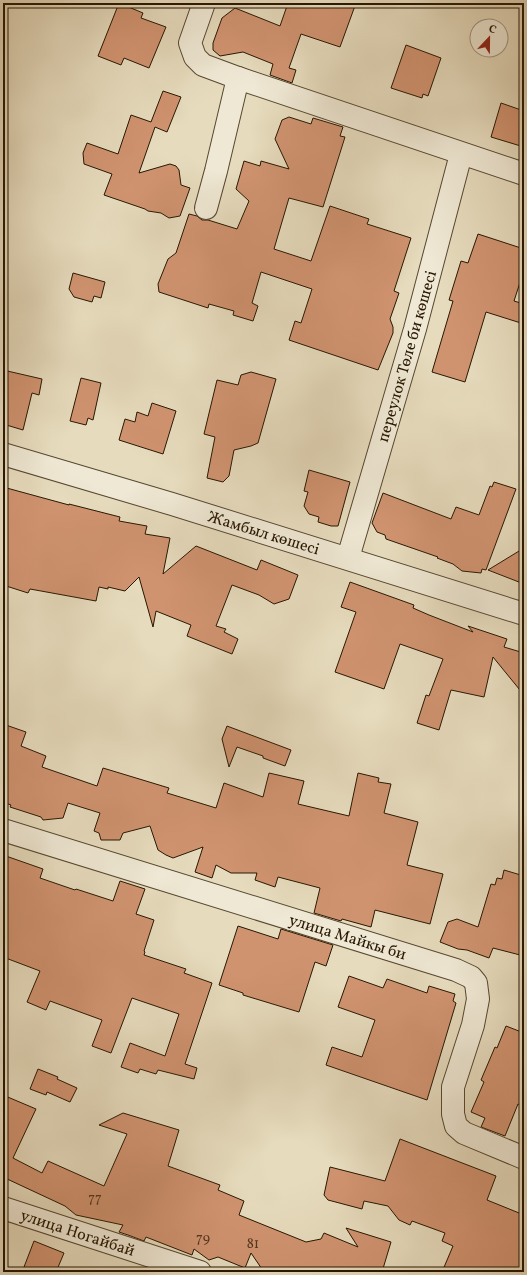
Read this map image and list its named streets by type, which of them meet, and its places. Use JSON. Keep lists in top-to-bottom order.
{
  "streets": {
    "street": [
      "переулок Төле би көшесі",
      "Жамбыл көшесі",
      "улица Майкы би",
      "улица Ногайбай"
    ]
  },
  "crossings": [
    ["переулок Төле би көшесі", "Жамбыл көшесі"]
  ],
  "house_numbers": ["77", "79", "81"],
  "north": "top"
}
